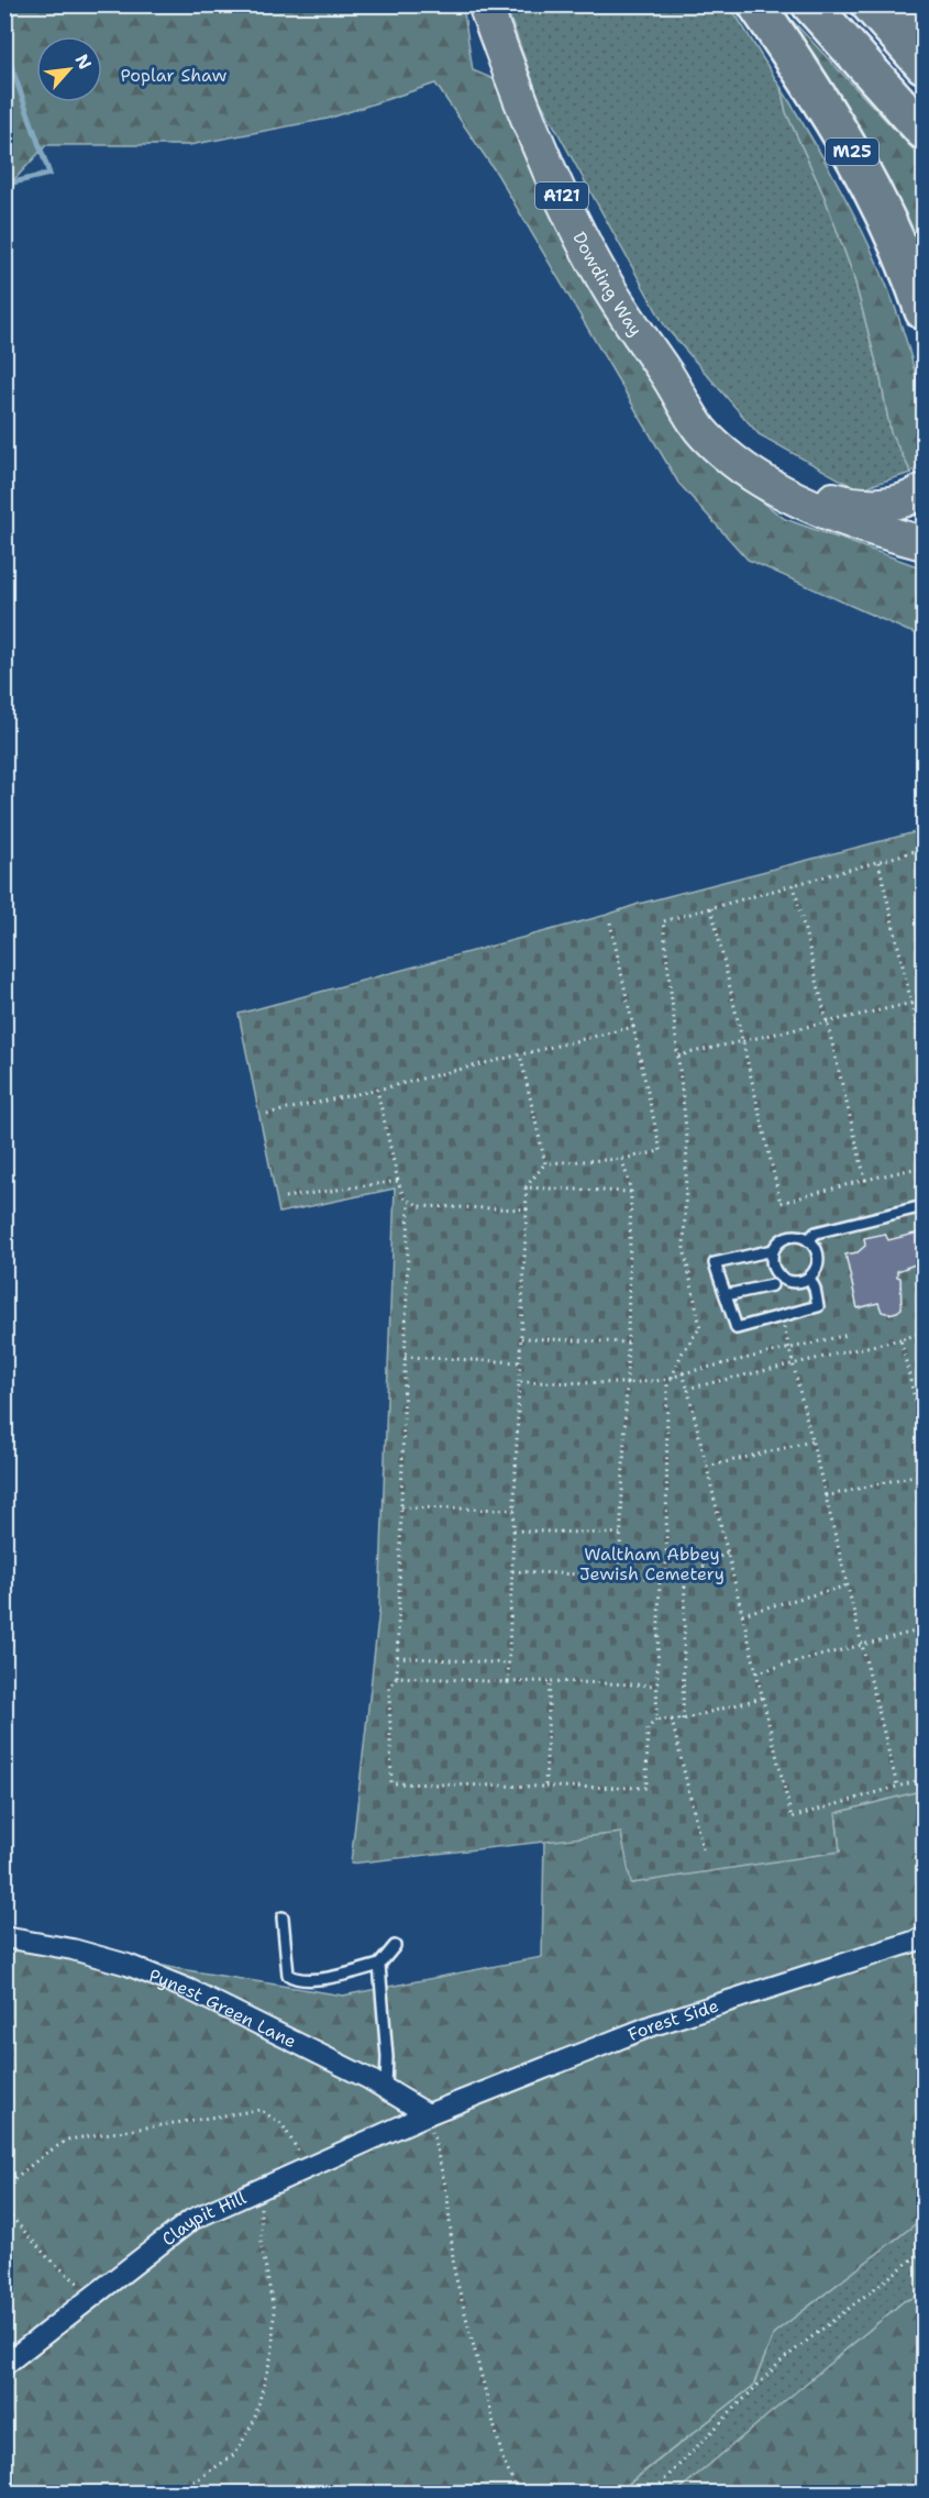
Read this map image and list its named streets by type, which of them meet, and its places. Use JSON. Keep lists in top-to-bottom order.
{
  "streets": {
    "highway": ["M25"],
    "main road": ["A121", "Dowding Way"],
    "street": ["Pynest Green Lane", "Forest Side", "Claypit Hill"]
  },
  "crossings": [
    ["Pynest Green Lane", "Forest Side"],
    ["Pynest Green Lane", "Claypit Hill"],
    ["Forest Side", "Claypit Hill"]
  ],
  "parks": ["Poplar Shaw", "Waltham Abbey Jewish Cemetery"],
  "north": "top right"
}
